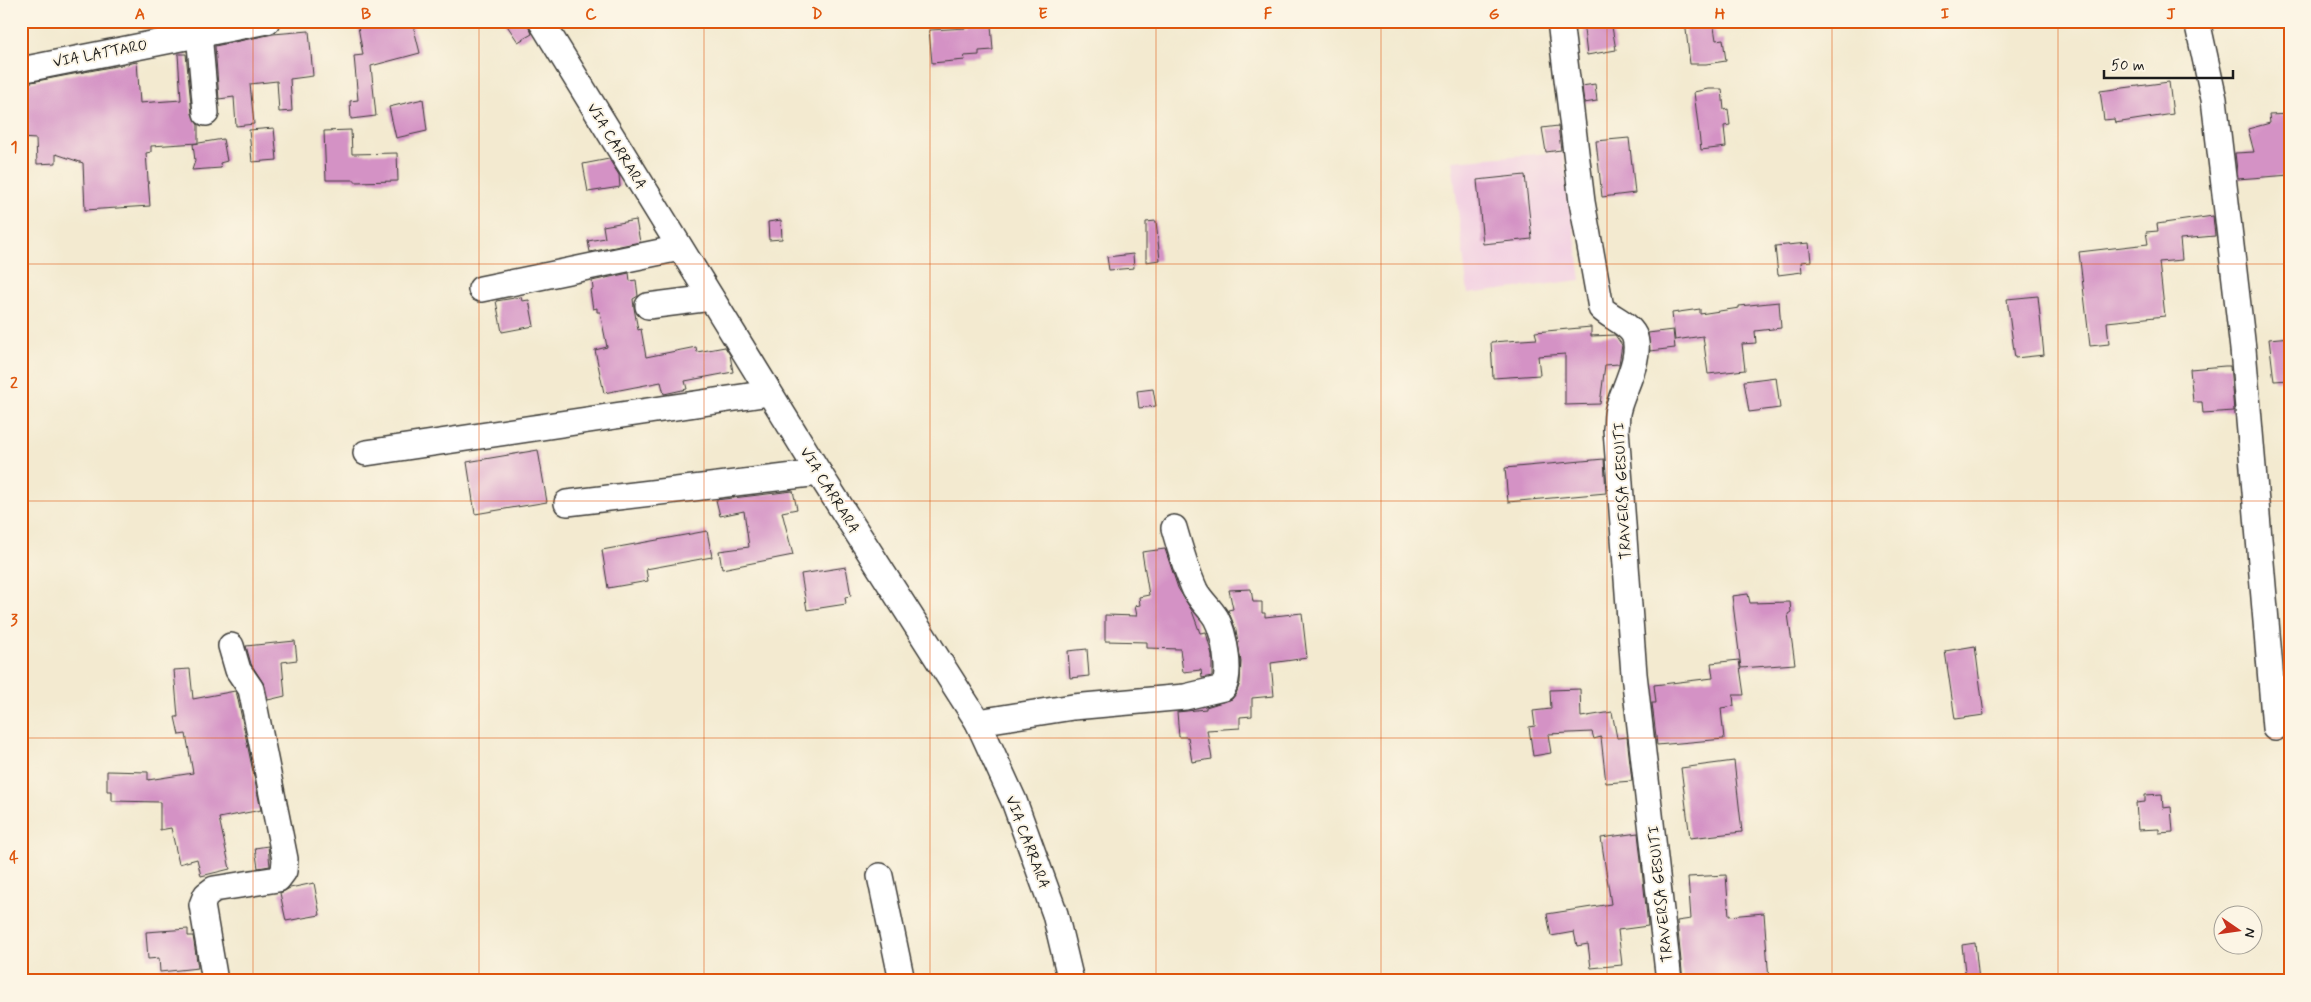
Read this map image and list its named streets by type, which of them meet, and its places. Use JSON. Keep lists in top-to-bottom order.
{
  "streets": {
    "street": ["VIA LATTARO", "VIA CARRARA", "TRAVERSA GESUITI"]
  },
  "scale_bar": "50 m",
  "north": "right",
  "grid": {
    "columns": [
      "A",
      "B",
      "C",
      "D",
      "E",
      "F",
      "G",
      "H",
      "I",
      "J"
    ],
    "rows": [
      "1",
      "2",
      "3",
      "4"
    ]
  }
}
